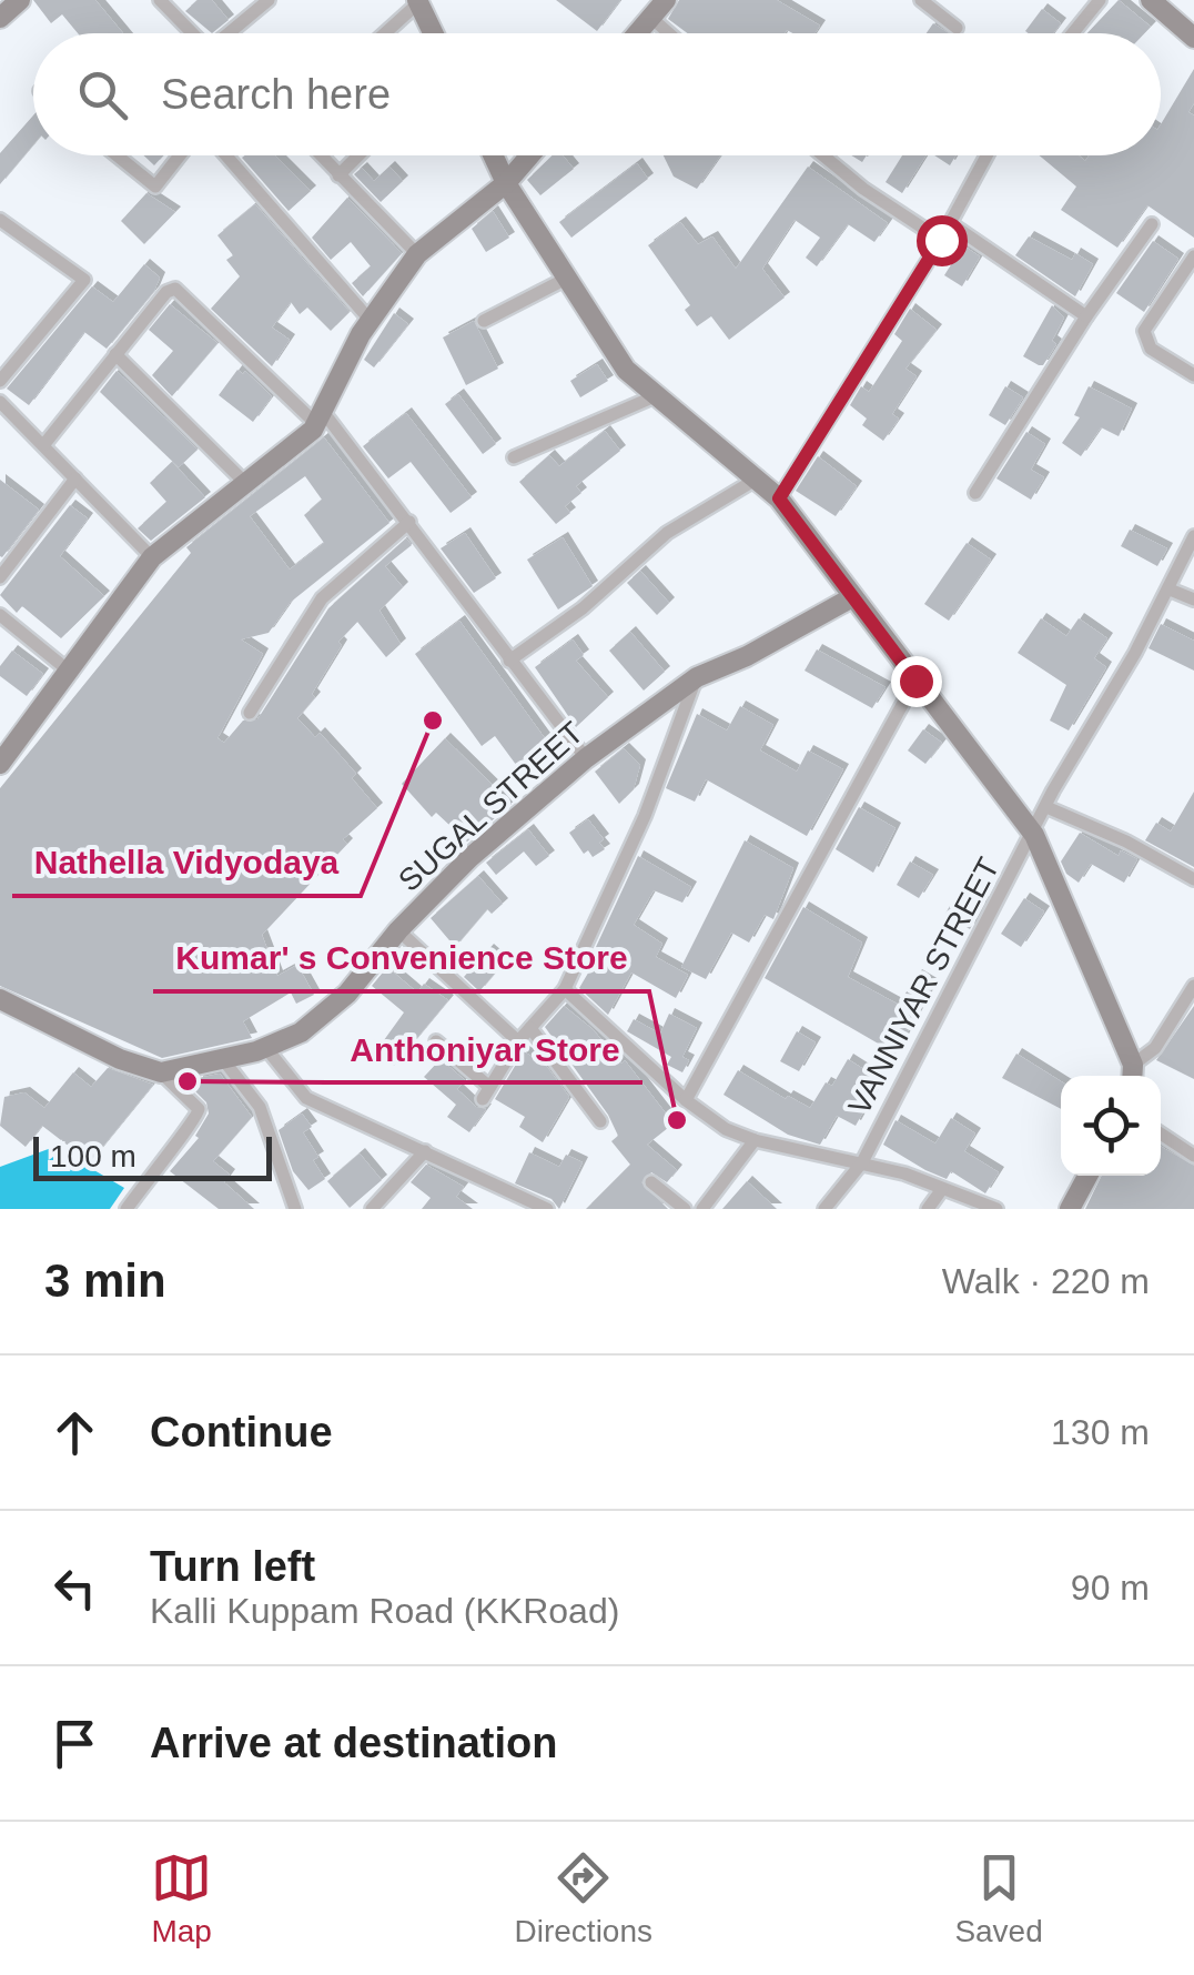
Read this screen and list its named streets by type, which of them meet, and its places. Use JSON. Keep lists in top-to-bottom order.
{
  "streets": {
    "street": ["SUGAL STREET", "VANNIYAR STREET"]
  },
  "places": ["Nathella Vidyodaya", "Anthoniyar Store", "Kumar' s Convenience Store"],
  "scale_bar": "100 m",
  "page": {
    "search": "Search here",
    "scale": "100 m",
    "heading": ["3 min", "Walk · 220 m"],
    "list": [
      ["Continue", "130 m"],
      ["Turn left", "Kalli Kuppam Road (KKRoad)", "90 m"],
      "Arrive at destination"
    ],
    "nav": ["Map", "Directions", "Saved"]
  }
}
